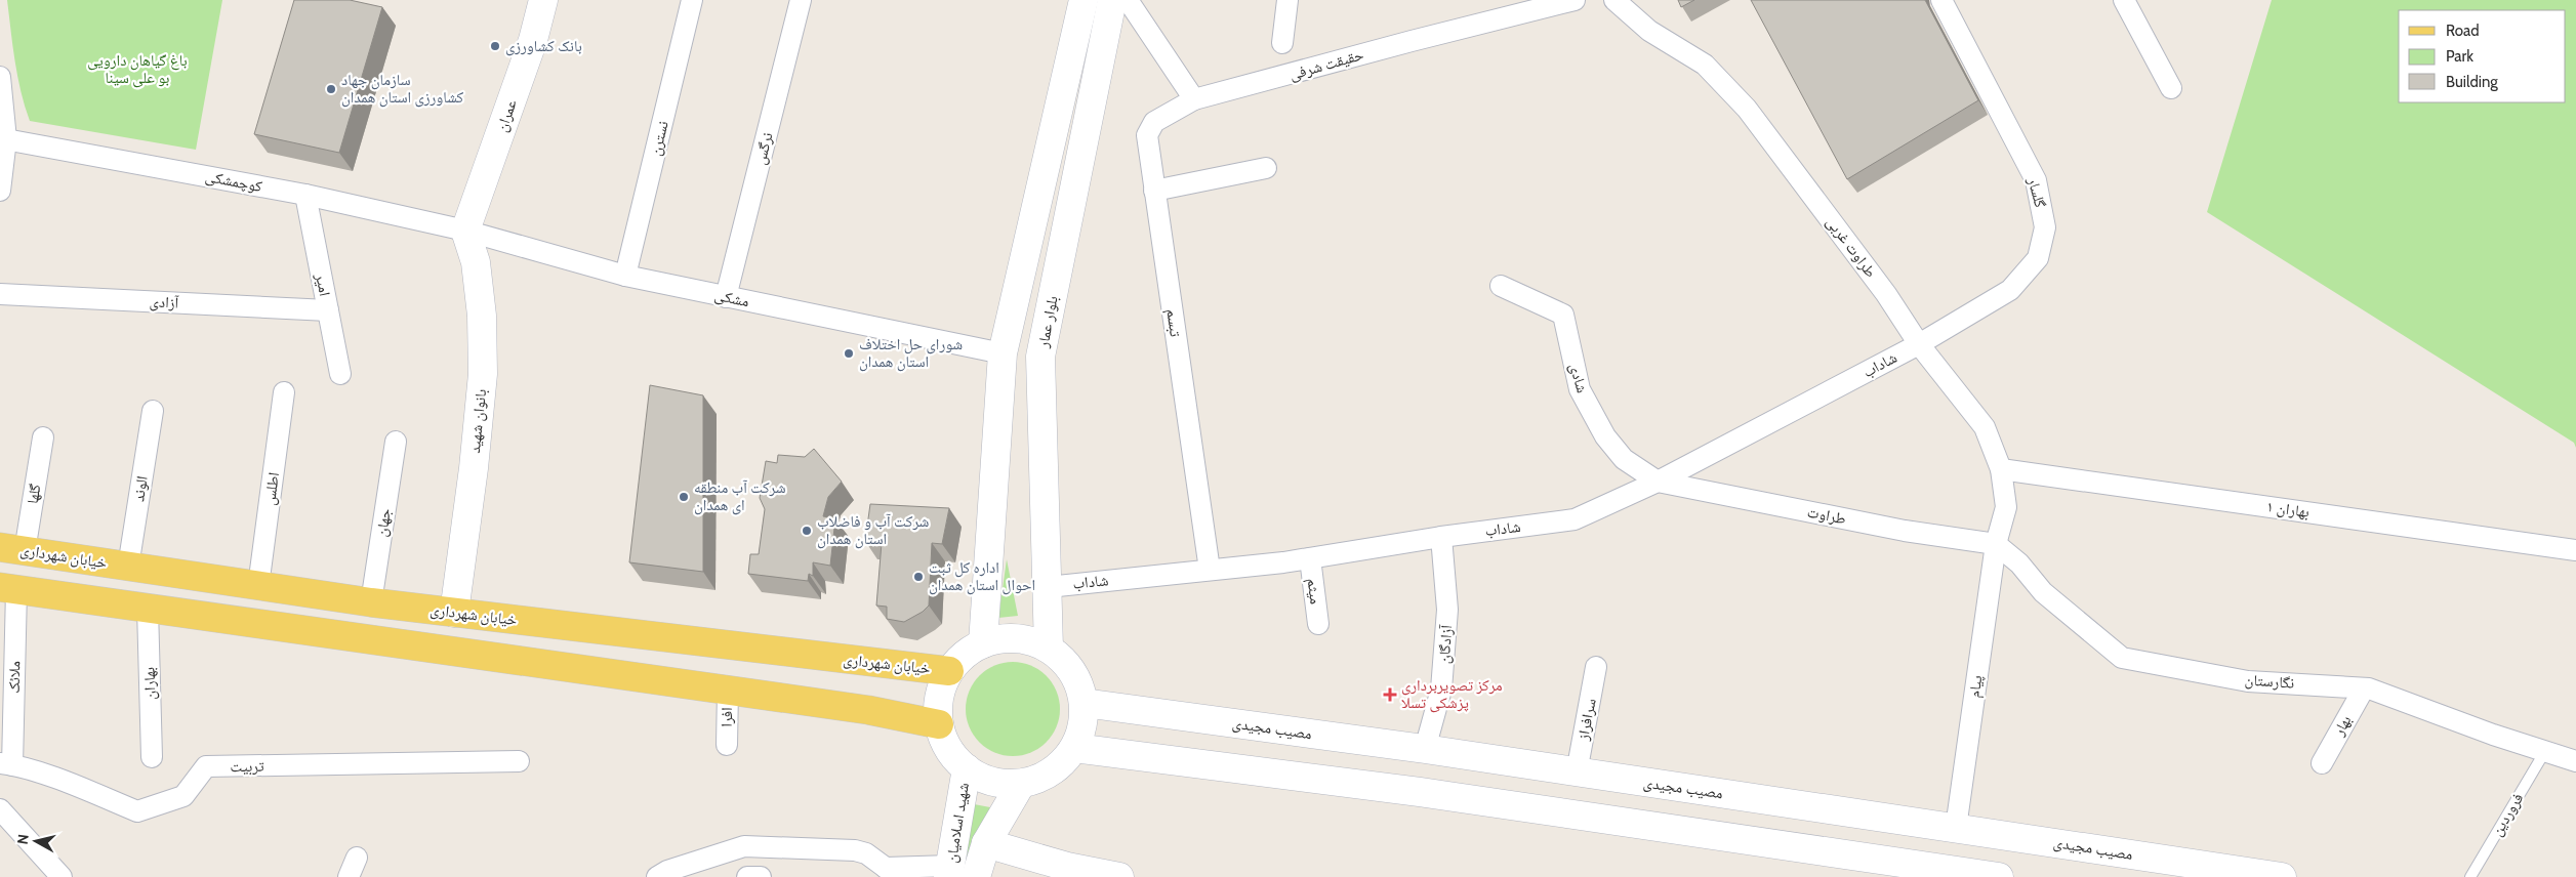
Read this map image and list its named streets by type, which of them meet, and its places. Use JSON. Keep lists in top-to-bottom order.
{
  "streets": {
    "main road": [
      "عمران",
      "بلوار عمار",
      "بانوان شهید",
      "خیابان شهرداری",
      "مصیب مجیدی",
      "شهید اسلامیان"
    ],
    "street": [
      "حقیقت شرفی",
      "نسترن",
      "نرگس",
      "کوچمشکی",
      "گلسار",
      "طراوت غربی",
      "امیر",
      "مشکی",
      "آزادی",
      "تبسم",
      "شاداب",
      "شادی",
      "الوند",
      "اطلس",
      "گلها",
      "بهاران ۱",
      "طراوت",
      "جهان",
      "میثم",
      "آزادگان",
      "ملائک",
      "نگارستان",
      "بهاران",
      "پیام",
      "افرا",
      "سرافراز",
      "بهار",
      "تربیت"
    ],
    "lane": ["فروردین"]
  },
  "crossings": [
    ["حقیقت شرفی", "تبسم"],
    ["عمران", "کوچمشکی"],
    ["عمران", "مشکی"],
    ["عمران", "بانوان شهید"],
    ["نسترن", "مشکی"],
    ["نرگس", "مشکی"],
    ["کوچمشکی", "امیر"],
    ["کوچمشکی", "مشکی"],
    ["کوچمشکی", "بانوان شهید"],
    ["گلسار", "طراوت غربی"],
    ["گلسار", "شاداب"],
    ["طراوت غربی", "شاداب"],
    ["طراوت غربی", "بهاران ۱"],
    ["طراوت غربی", "طراوت"],
    ["طراوت غربی", "نگارستان"],
    ["طراوت غربی", "پیام"],
    ["امیر", "آزادی"],
    ["مشکی", "بانوان شهید"],
    ["بلوار عمار", "شاداب"],
    ["بلوار عمار", "خیابان شهرداری"],
    ["بلوار عمار", "مصیب مجیدی"],
    ["بلوار عمار", "شهید اسلامیان"],
    ["تبسم", "شاداب"],
    ["شاداب", "شادی"],
    ["شاداب", "طراوت"],
    ["شاداب", "میثم"],
    ["شاداب", "آزادگان"],
    ["شادی", "طراوت"],
    ["بانوان شهید", "خیابان شهرداری"],
    ["الوند", "خیابان شهرداری"],
    ["اطلس", "خیابان شهرداری"],
    ["گلها", "خیابان شهرداری"],
    ["طراوت", "نگارستان"],
    ["طراوت", "پیام"],
    ["جهان", "خیابان شهرداری"],
    ["خیابان شهرداری", "مصیب مجیدی"],
    ["خیابان شهرداری", "شهید اسلامیان"],
    ["آزادگان", "مصیب مجیدی"],
    ["ملائک", "تربیت"],
    ["نگارستان", "پیام"],
    ["نگارستان", "بهار"],
    ["نگارستان", "فروردین"],
    ["پیام", "مصیب مجیدی"],
    ["سرافراز", "مصیب مجیدی"],
    ["مصیب مجیدی", "شهید اسلامیان"]
  ],
  "parks": ["باغ گیاهان دارویی بو علی سینا"],
  "places": {
    "other": [
      "بانک کشاورزی",
      "سازمان جهاد کشاورزی استان همدان",
      "شوراى حل اختلاف استان همدان",
      "شرکت آب منطقه ای همدان",
      "شرکت آب و فاضلاب استان همدان",
      "اداره کل ثبت احوال استان همدان"
    ],
    "health": ["مرکز تصویربرداری پزشکی تسلا"]
  },
  "legend": ["Road", "Park", "Building"],
  "north": "left"
}
